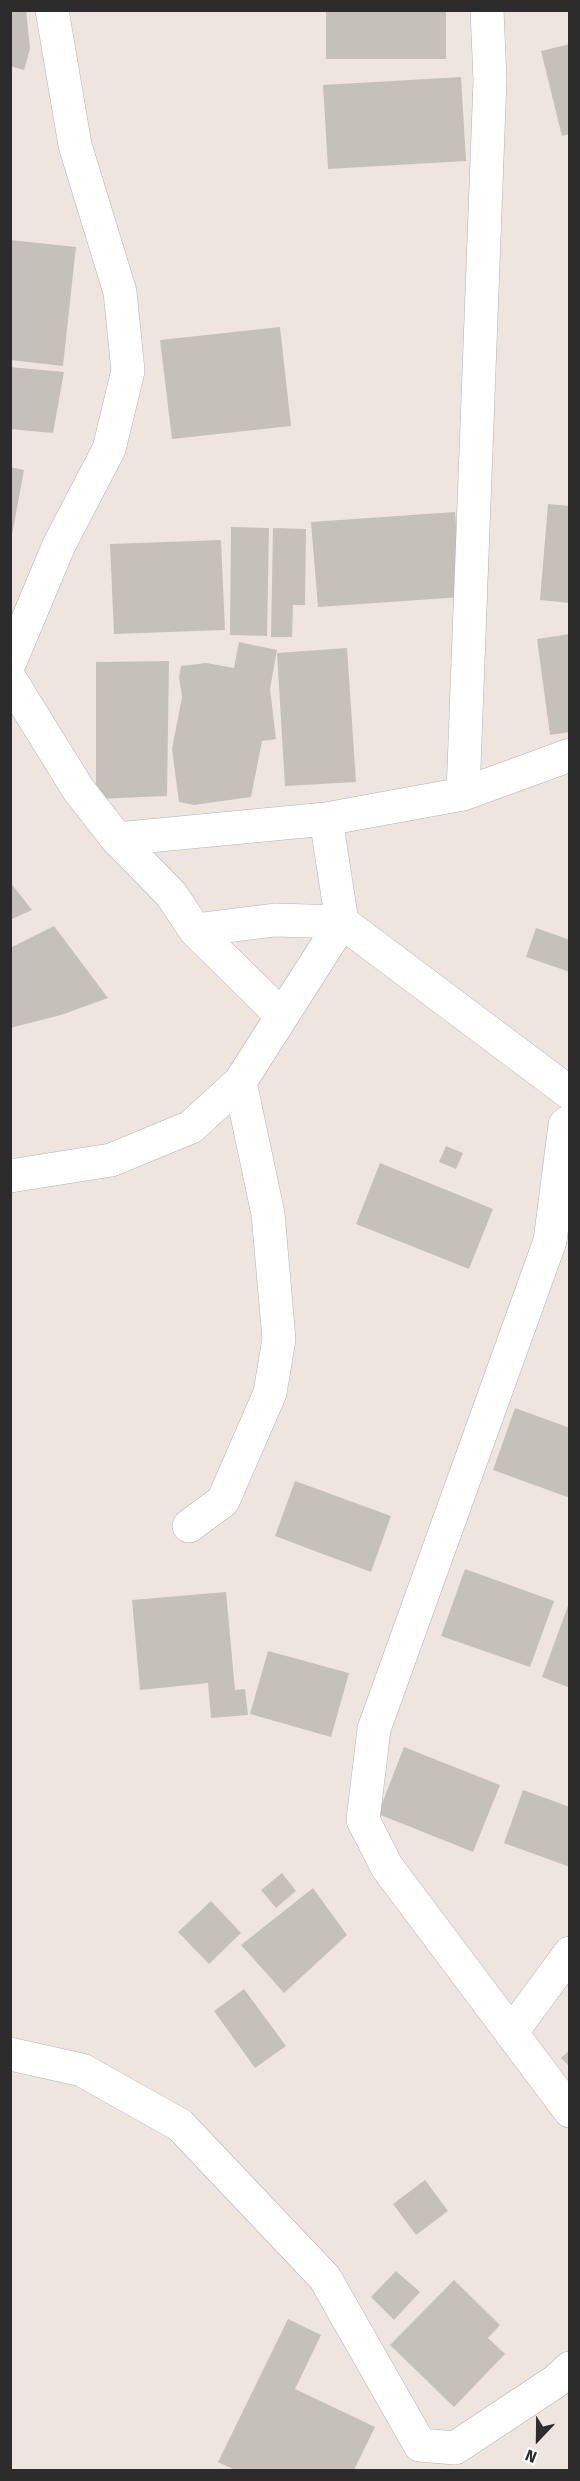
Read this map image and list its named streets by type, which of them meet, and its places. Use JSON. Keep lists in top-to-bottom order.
{
  "north": "bottom"
}
